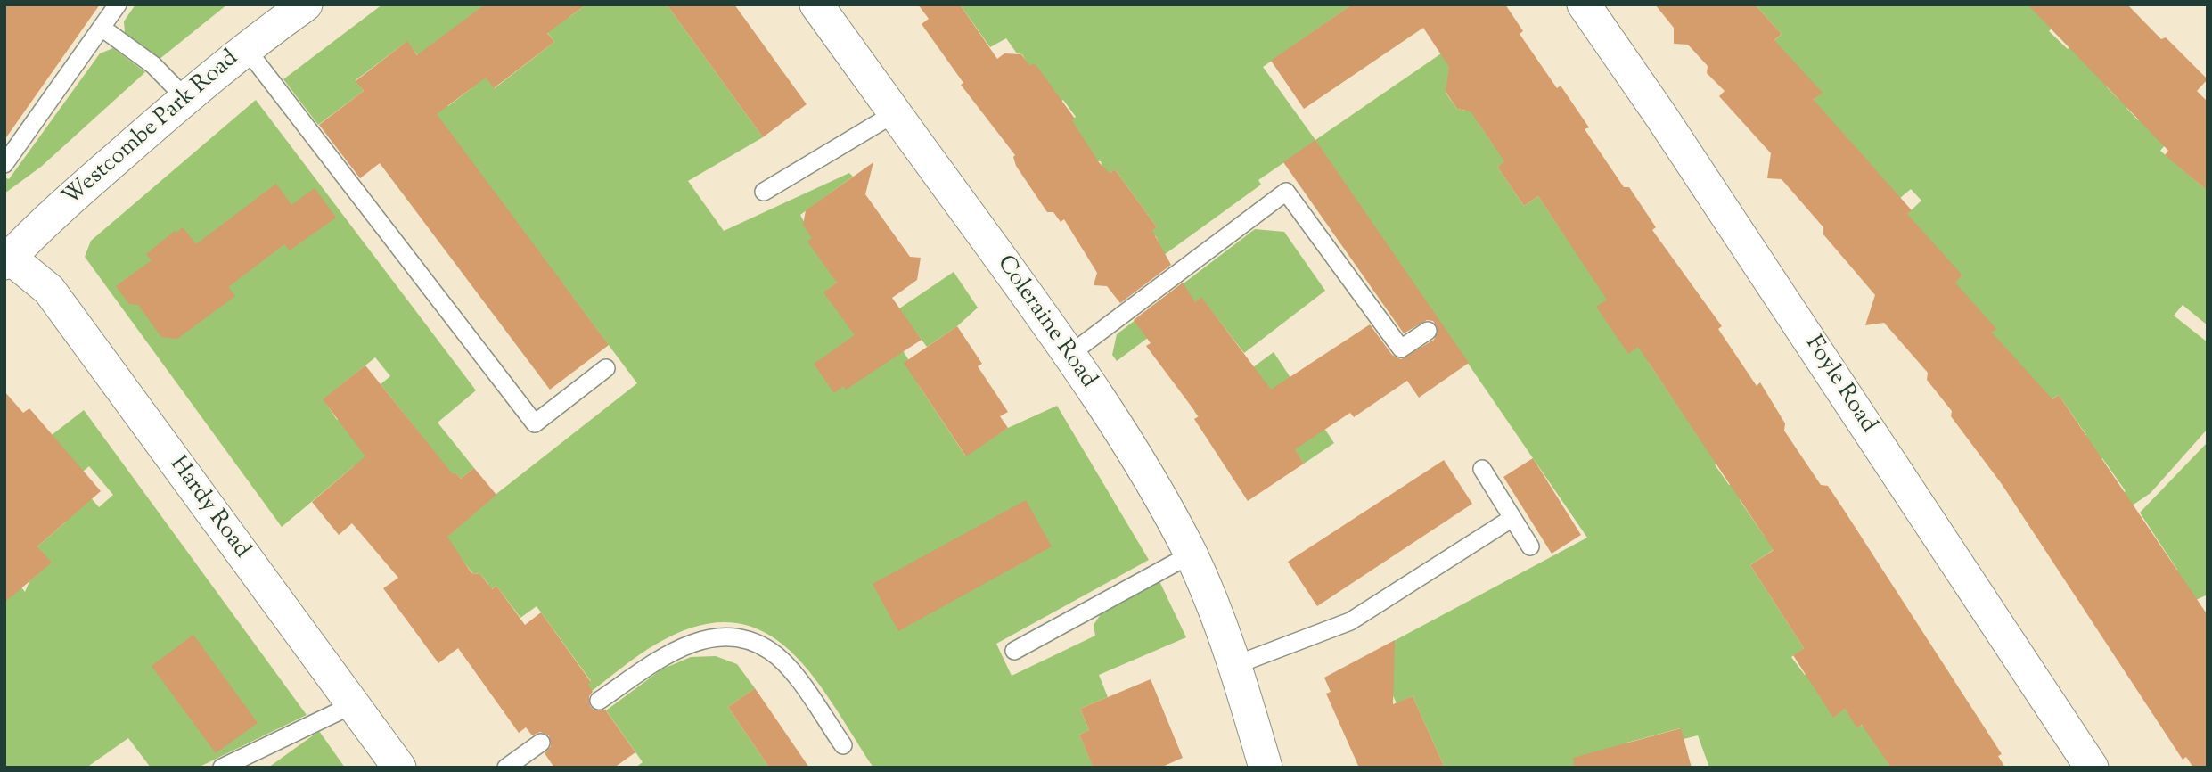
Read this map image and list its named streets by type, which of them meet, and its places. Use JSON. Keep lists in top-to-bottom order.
{
  "streets": {
    "street": [
      "Westcombe Park Road",
      "Coleraine Road",
      "Foyle Road",
      "Hardy Road"
    ]
  },
  "crossings": [
    ["Westcombe Park Road", "Hardy Road"]
  ]
}
